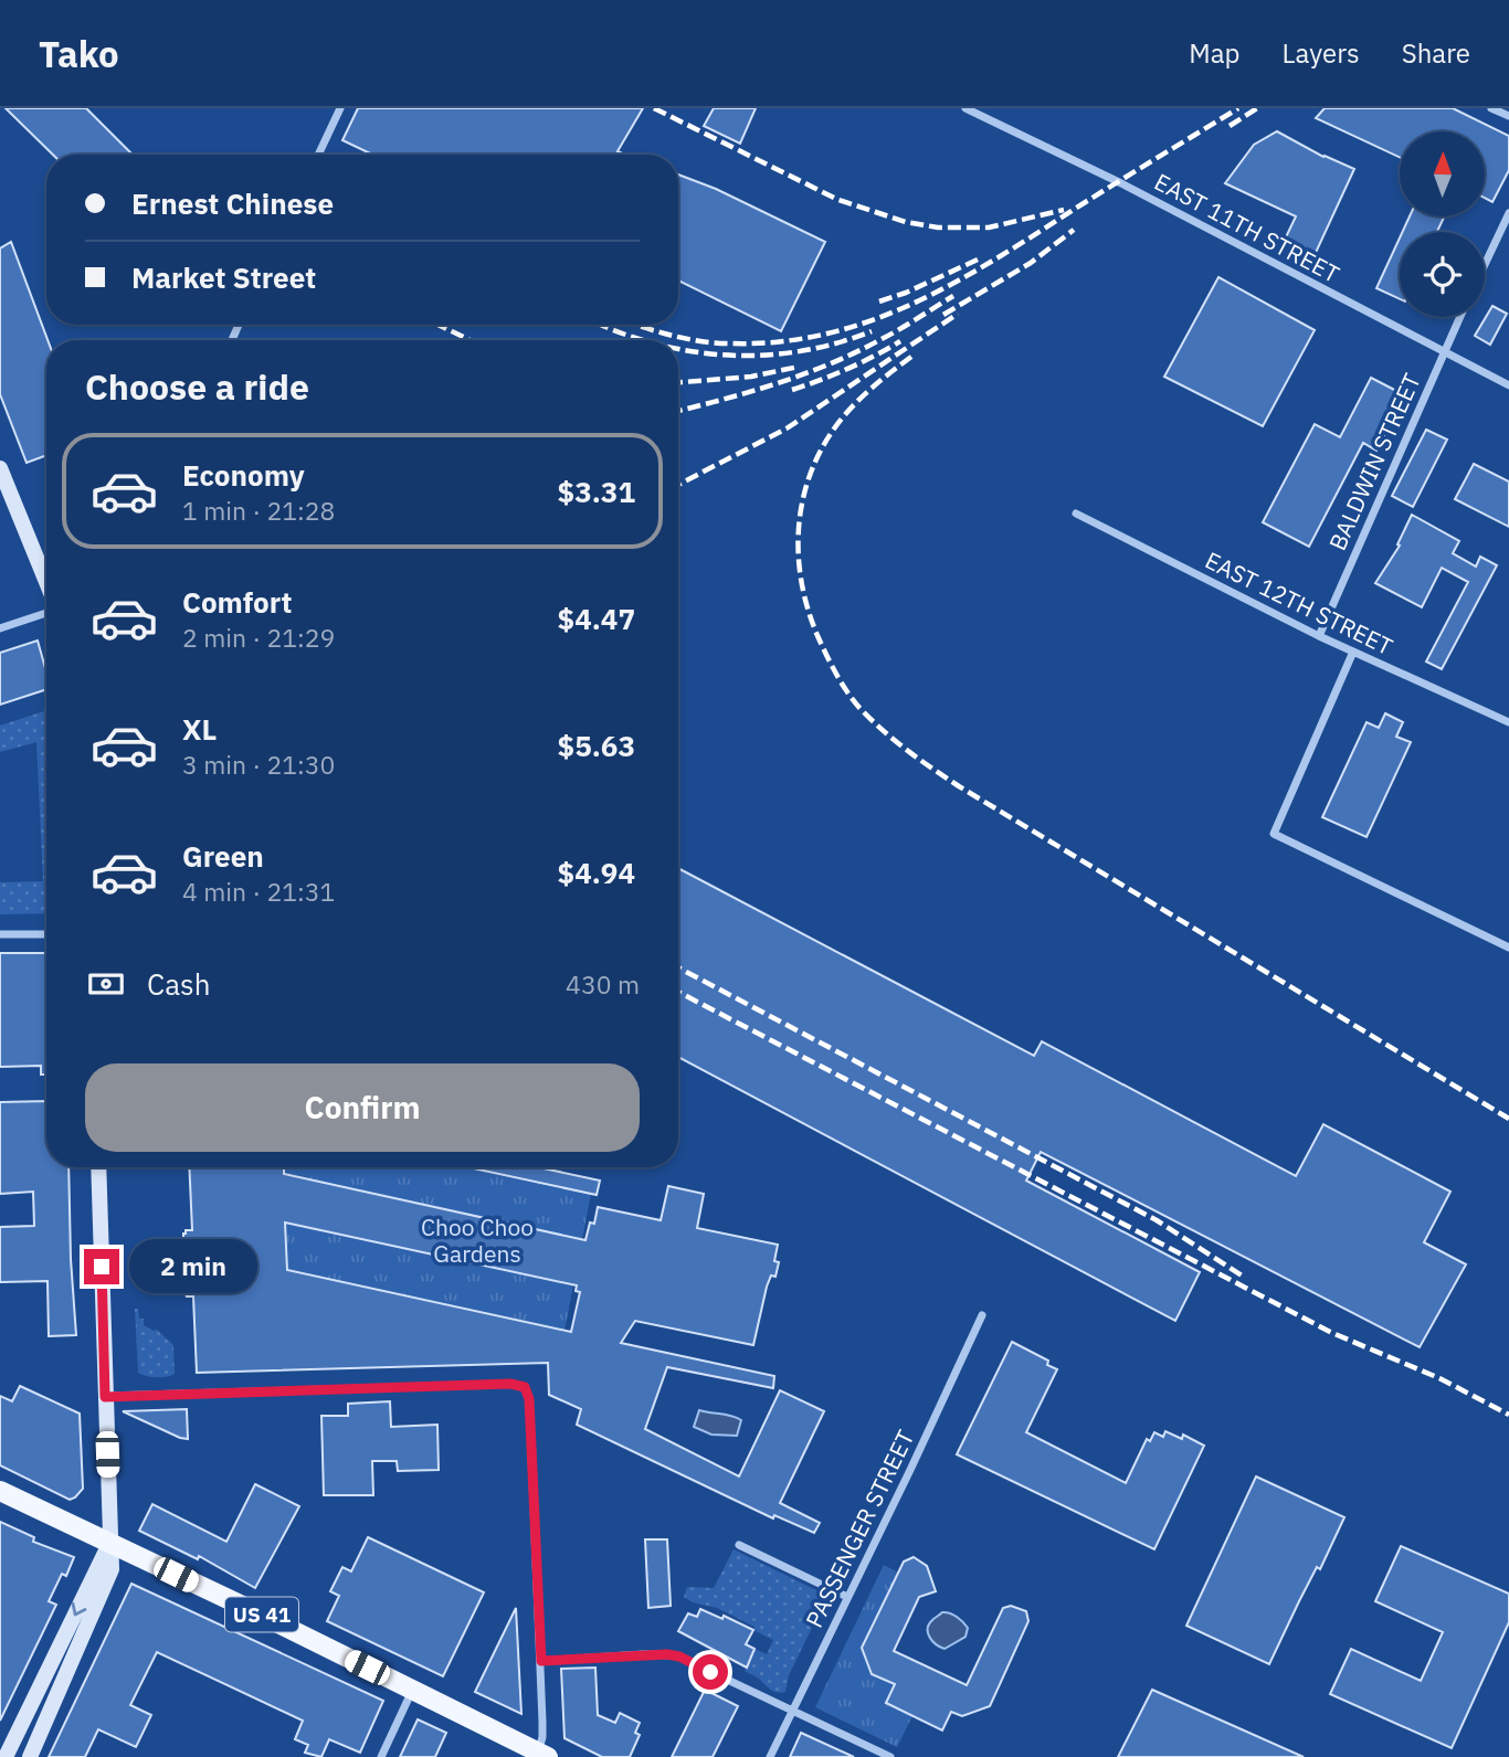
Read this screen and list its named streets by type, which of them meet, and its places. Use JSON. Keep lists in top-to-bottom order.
{
  "streets": {
    "main road": ["US 41"],
    "street": [
      "EAST 11TH STREET",
      "BALDWIN STREET",
      "EAST 12TH STREET",
      "PASSENGER STREET"
    ]
  },
  "crossings": [
    ["EAST 11TH STREET", "BALDWIN STREET"],
    ["BALDWIN STREET", "EAST 12TH STREET"]
  ],
  "parks": ["Choo Choo Gardens"],
  "north": "top",
  "page": {
    "header": "Tako",
    "nav": ["Map", "Layers", "Share"],
    "banner": ["Ernest Chinese", "Market Street"],
    "heading": "Choose a ride",
    "list": [
      {
        "name": "Economy",
        "note": "1 min · 21:28",
        "value": "$3.31"
      },
      {
        "name": "Comfort",
        "note": "2 min · 21:29",
        "value": "$4.47"
      },
      {
        "name": "XL",
        "note": "3 min · 21:30",
        "value": "$5.63"
      },
      {
        "name": "Green",
        "note": "4 min · 21:31",
        "value": "$4.94"
      }
    ],
    "pay": ["Cash", "430 m"],
    "buttons": "Confirm",
    "bubble": "2 min"
  }
}
